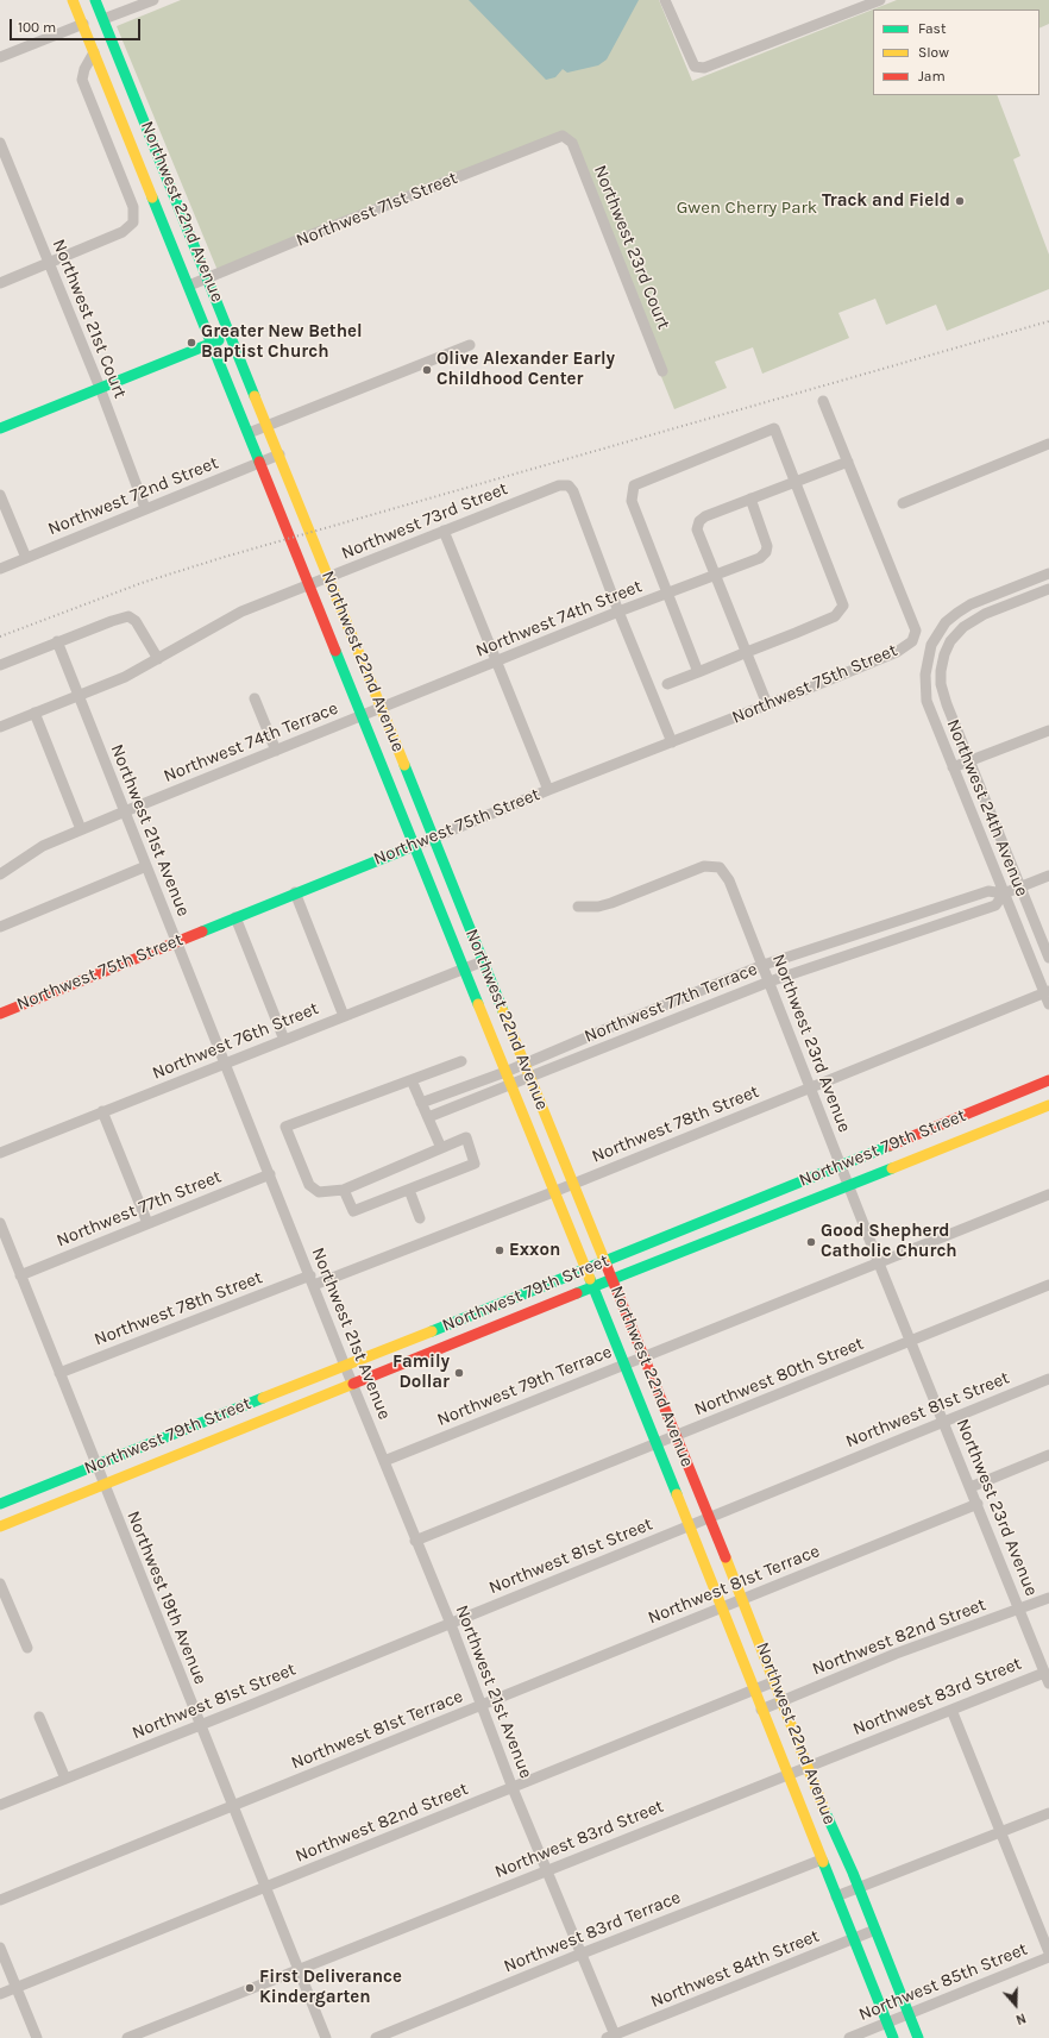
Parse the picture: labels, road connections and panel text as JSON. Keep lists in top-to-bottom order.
{
  "streets": {
    "main road": ["Northwest 22nd Avenue", "Northwest 75th Street", "Northwest 79th Street"],
    "street": [
      "Northwest 71st Street",
      "Northwest 23rd Court",
      "Northwest 21st Court",
      "Northwest 72nd Street",
      "Northwest 73rd Street",
      "Northwest 74th Street",
      "Northwest 74th Terrace",
      "Northwest 24th Avenue",
      "Northwest 21st Avenue",
      "Northwest 77th Terrace",
      "Northwest 76th Street",
      "Northwest 23rd Avenue",
      "Northwest 78th Street",
      "Northwest 77th Street",
      "Northwest 80th Street",
      "Northwest 79th Terrace",
      "Northwest 81st Street",
      "Northwest 81st Terrace",
      "Northwest 19th Avenue",
      "Northwest 82nd Street",
      "Northwest 83rd Street",
      "Northwest 83rd Terrace",
      "Northwest 84th Street",
      "Northwest 85th Street"
    ]
  },
  "crossings": [
    ["Northwest 71st Street", "Northwest 22nd Avenue"],
    ["Northwest 71st Street", "Northwest 23rd Court"],
    ["Northwest 22nd Avenue", "Northwest 72nd Street"],
    ["Northwest 22nd Avenue", "Northwest 73rd Street"],
    ["Northwest 22nd Avenue", "Northwest 74th Street"],
    ["Northwest 22nd Avenue", "Northwest 75th Street"],
    ["Northwest 22nd Avenue", "Northwest 74th Terrace"],
    ["Northwest 22nd Avenue", "Northwest 77th Terrace"],
    ["Northwest 22nd Avenue", "Northwest 76th Street"],
    ["Northwest 22nd Avenue", "Northwest 78th Street"],
    ["Northwest 22nd Avenue", "Northwest 79th Street"],
    ["Northwest 22nd Avenue", "Northwest 80th Street"],
    ["Northwest 22nd Avenue", "Northwest 79th Terrace"],
    ["Northwest 22nd Avenue", "Northwest 81st Street"],
    ["Northwest 22nd Avenue", "Northwest 81st Terrace"],
    ["Northwest 22nd Avenue", "Northwest 82nd Street"],
    ["Northwest 22nd Avenue", "Northwest 83rd Street"],
    ["Northwest 22nd Avenue", "Northwest 83rd Terrace"],
    ["Northwest 22nd Avenue", "Northwest 84th Street"],
    ["Northwest 22nd Avenue", "Northwest 85th Street"],
    ["Northwest 21st Court", "Northwest 72nd Street"],
    ["Northwest 73rd Street", "Northwest 74th Street"],
    ["Northwest 73rd Street", "Northwest 21st Avenue"],
    ["Northwest 74th Street", "Northwest 74th Terrace"],
    ["Northwest 75th Street", "Northwest 21st Avenue"],
    ["Northwest 74th Terrace", "Northwest 21st Avenue"],
    ["Northwest 24th Avenue", "Northwest 77th Terrace"],
    ["Northwest 24th Avenue", "Northwest 78th Street"],
    ["Northwest 21st Avenue", "Northwest 76th Street"],
    ["Northwest 21st Avenue", "Northwest 78th Street"],
    ["Northwest 21st Avenue", "Northwest 79th Street"],
    ["Northwest 21st Avenue", "Northwest 77th Street"],
    ["Northwest 21st Avenue", "Northwest 80th Street"],
    ["Northwest 21st Avenue", "Northwest 79th Terrace"],
    ["Northwest 21st Avenue", "Northwest 81st Street"],
    ["Northwest 21st Avenue", "Northwest 81st Terrace"],
    ["Northwest 21st Avenue", "Northwest 82nd Street"],
    ["Northwest 21st Avenue", "Northwest 83rd Street"],
    ["Northwest 21st Avenue", "Northwest 83rd Terrace"],
    ["Northwest 21st Avenue", "Northwest 84th Street"],
    ["Northwest 77th Terrace", "Northwest 23rd Avenue"],
    ["Northwest 23rd Avenue", "Northwest 78th Street"],
    ["Northwest 23rd Avenue", "Northwest 79th Street"],
    ["Northwest 23rd Avenue", "Northwest 80th Street"],
    ["Northwest 23rd Avenue", "Northwest 79th Terrace"],
    ["Northwest 23rd Avenue", "Northwest 81st Street"],
    ["Northwest 23rd Avenue", "Northwest 81st Terrace"],
    ["Northwest 23rd Avenue", "Northwest 82nd Street"],
    ["Northwest 23rd Avenue", "Northwest 83rd Street"],
    ["Northwest 78th Street", "Northwest 19th Avenue"],
    ["Northwest 79th Street", "Northwest 19th Avenue"],
    ["Northwest 77th Street", "Northwest 19th Avenue"],
    ["Northwest 81st Street", "Northwest 19th Avenue"],
    ["Northwest 81st Terrace", "Northwest 19th Avenue"],
    ["Northwest 19th Avenue", "Northwest 82nd Street"],
    ["Northwest 19th Avenue", "Northwest 83rd Street"]
  ],
  "parks": ["Gwen Cherry Park"],
  "places": [
    "Track and Field",
    "Greater New Bethel Baptist Church",
    "Olive Alexander Early Childhood Center",
    "Good Shepherd Catholic Church",
    "Exxon",
    "Family Dollar",
    "First Deliverance Kindergarten"
  ],
  "legend": ["Fast", "Slow", "Jam"],
  "scale_bar": "100 m",
  "north": "bottom"
}
